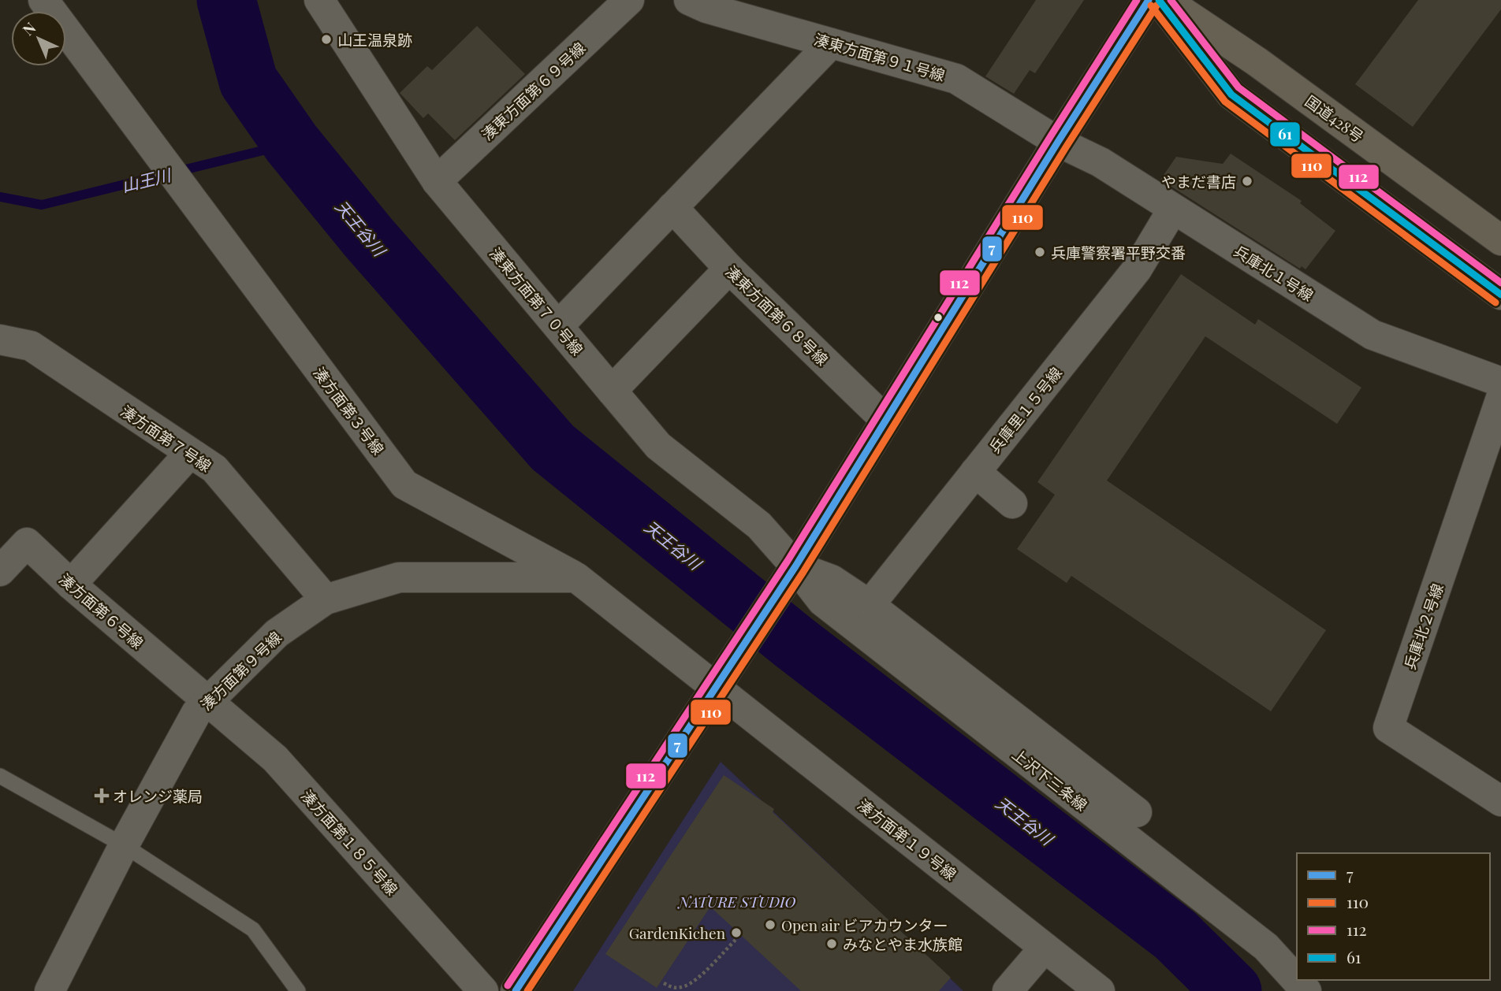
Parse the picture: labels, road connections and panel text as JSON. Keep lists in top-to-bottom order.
{
  "streets": {
    "highway": ["国道428号"],
    "street": [
      "湊東方面第９１号線",
      "湊東方面第６９号線",
      "兵庫北１号線",
      "湊東方面第７０号線",
      "湊東方面第６８号線",
      "兵庫里１５号線",
      "湊方面第３号線",
      "湊方面第７号線",
      "湊方面第６号線",
      "兵庫北２号線",
      "湊方面第９号線",
      "上沢下三条線",
      "湊方面第１９号線",
      "湊方面第１８５号線"
    ]
  },
  "crossings": [
    ["湊東方面第９１号線", "兵庫北１号線"],
    ["湊東方面第６９号線", "湊東方面第７０号線"],
    ["兵庫北１号線", "兵庫里１５号線"],
    ["湊東方面第７０号線", "上沢下三条線"],
    ["湊方面第３号線", "湊方面第９号線"],
    ["湊方面第７号線", "湊方面第９号線"],
    ["湊方面第６号線", "湊方面第９号線"],
    ["湊方面第６号線", "湊方面第１８５号線"],
    ["湊方面第９号線", "湊方面第１８５号線"]
  ],
  "water": ["山王川", "天王谷川"],
  "parks": ["NATURE STUDIO"],
  "places": {
    "other": [
      "山王温泉跡",
      "やまだ書店",
      "兵庫警察署平野交番",
      "Open air ビアカウンター",
      "GardenKichen",
      "みなとやま水族館"
    ],
    "health": ["オレンジ薬局"]
  },
  "lines": [
    "transit line 7",
    "transit line 112",
    "transit line 61",
    "transit line 110"
  ],
  "legend": [
    "7",
    "110",
    "112",
    "61"
  ],
  "north": "top left"
}
